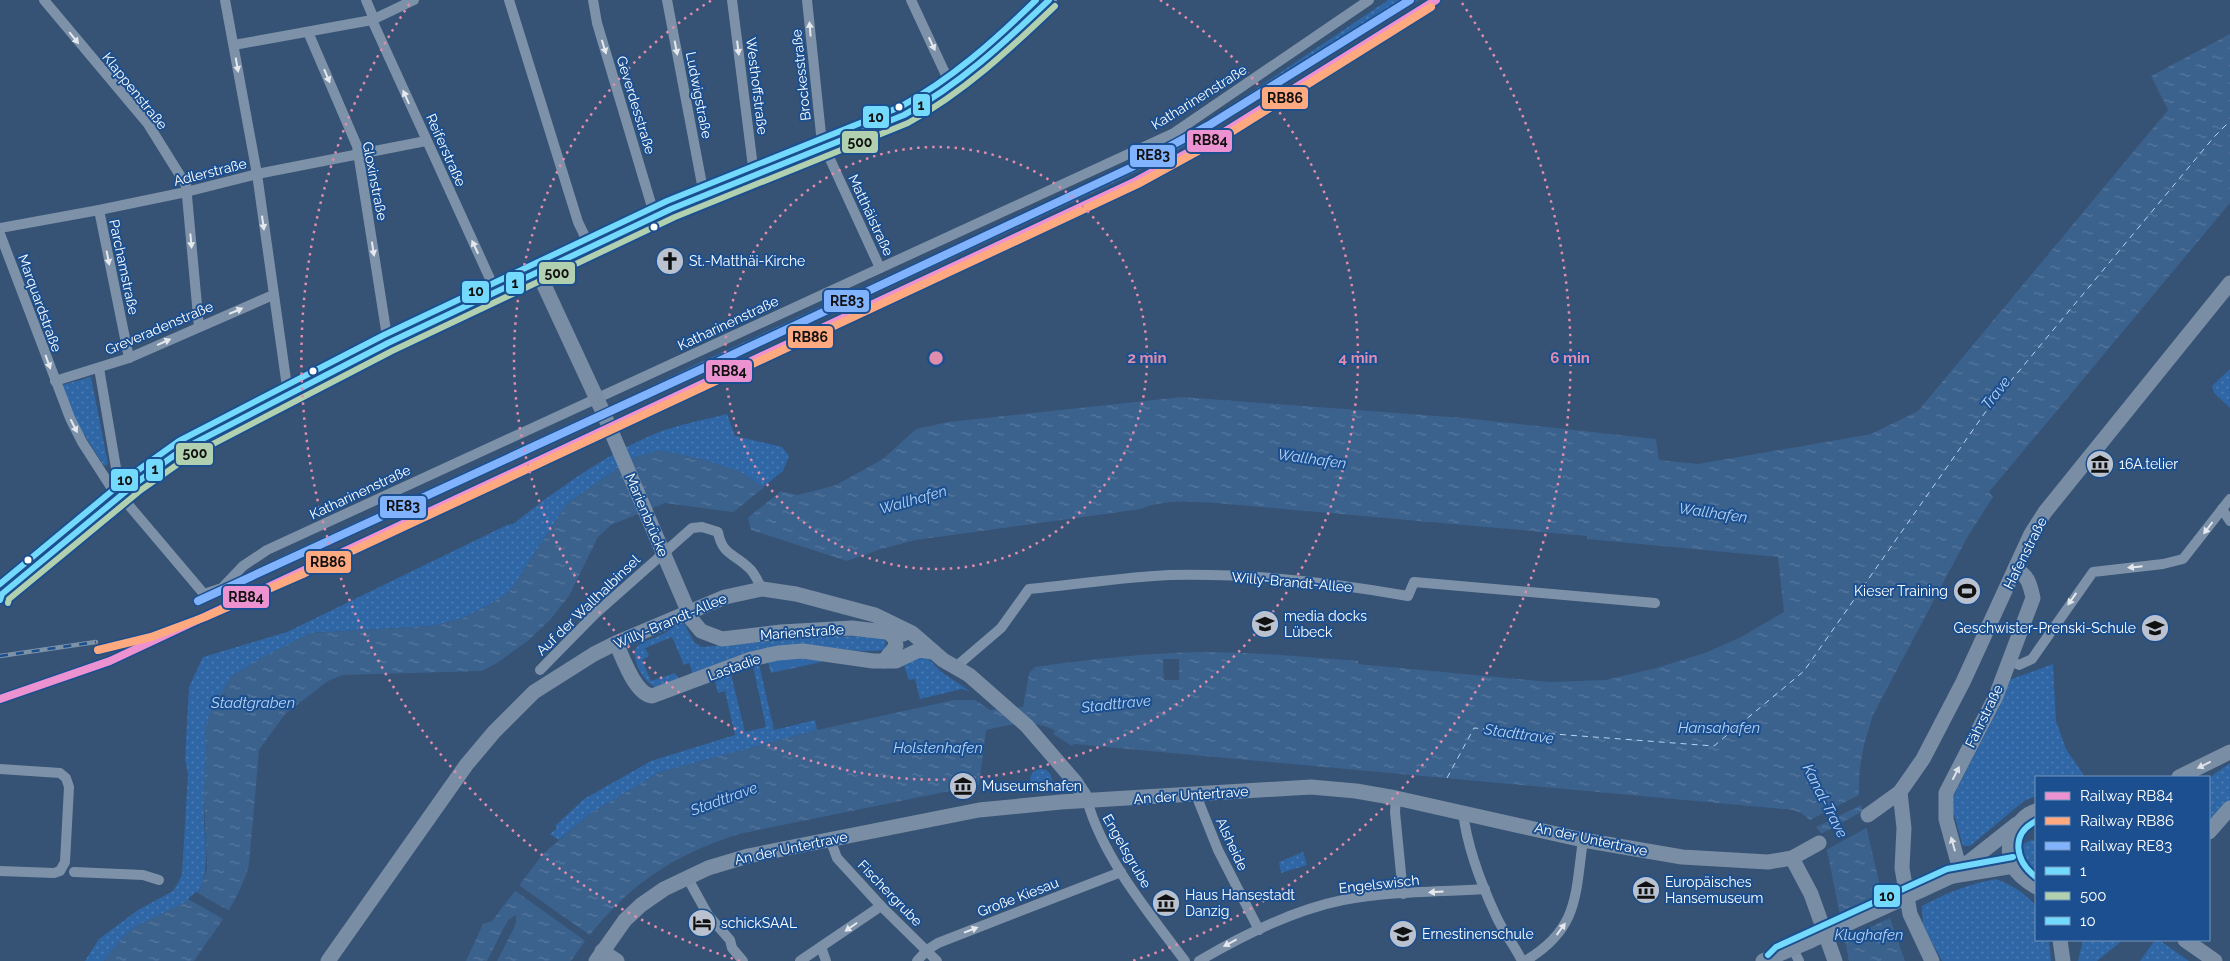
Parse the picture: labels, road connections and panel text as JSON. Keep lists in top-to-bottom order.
{
  "streets": {
    "main road": [
      "Marienbrücke",
      "Hafenstraße",
      "Willy-Brandt-Allee",
      "Marienstraße",
      "Lastadie",
      "Fährstraße",
      "An der Untertrave"
    ],
    "street": [
      "Brockesstraße",
      "Westhoffstraße",
      "Klappenstraße",
      "Ludwigstraße",
      "Katharinenstraße",
      "Geverdesstraße",
      "Reiferstraße",
      "Adlerstraße",
      "Gloxinstraße",
      "Matthäistraße",
      "Parchamstraße",
      "Marquardstraße",
      "Greveradenstraße",
      "Auf der Wallhalbinsel",
      "Alsheide",
      "Engelsgrube",
      "Engelswisch",
      "Fischergrube",
      "Große Kiesau"
    ]
  },
  "crossings": [
    ["Brockesstraße", "Matthäistraße"],
    ["Klappenstraße", "Adlerstraße"],
    ["Klappenstraße", "Greveradenstraße"],
    ["Katharinenstraße", "Matthäistraße"],
    ["Katharinenstraße", "Marquardstraße"],
    ["Katharinenstraße", "Marienbrücke"],
    ["Reiferstraße", "Adlerstraße"],
    ["Adlerstraße", "Gloxinstraße"],
    ["Adlerstraße", "Parchamstraße"],
    ["Parchamstraße", "Greveradenstraße"],
    ["Marquardstraße", "Greveradenstraße"],
    ["Marienbrücke", "Marienstraße"],
    ["Hafenstraße", "Fährstraße"],
    ["Willy-Brandt-Allee", "Auf der Wallhalbinsel"],
    ["Willy-Brandt-Allee", "Marienstraße"],
    ["Willy-Brandt-Allee", "Lastadie"],
    ["Willy-Brandt-Allee", "An der Untertrave"],
    ["Willy-Brandt-Allee", "Engelsgrube"],
    ["An der Untertrave", "Alsheide"],
    ["An der Untertrave", "Engelsgrube"],
    ["An der Untertrave", "Fischergrube"],
    ["Alsheide", "Engelswisch"],
    ["Engelsgrube", "Große Kiesau"],
    ["Fischergrube", "Große Kiesau"]
  ],
  "one_way": [
    "Brockesstraße",
    "Westhoffstraße",
    "Ludwigstraße",
    "Reiferstraße",
    "Gloxinstraße",
    "Parchamstraße",
    "Greveradenstraße",
    "Engelswisch",
    "Große Kiesau"
  ],
  "water": [
    "Trave",
    "Wallhafen",
    "Stadtgraben",
    "Stadttrave",
    "Hansahafen",
    "Holstenhafen",
    "Kanal-Trave",
    "Klughafen"
  ],
  "places": {
    "church": ["St.-Matthäi-Kirche"],
    "museum": [
      "16A.telier",
      "Museumshafen",
      "Europäisches Hansemuseum",
      "Haus Hansestadt Danzig"
    ],
    "sports": ["Kieser Training"],
    "school or university": ["media docks Lübeck", "Geschwister-Prenski-Schule", "Ernestinenschule"],
    "hotel": ["schickSAAL"]
  },
  "lines": [
    "rail line RB84",
    "rail line RE83",
    "transit line 1",
    "transit line 10",
    "transit line 500",
    "rail line RB86"
  ],
  "legend": [
    "Railway RB84",
    "Railway RB86",
    "Railway RE83",
    "1",
    "500",
    "10"
  ],
  "rings": ["2 min", "4 min", "6 min"]
}
